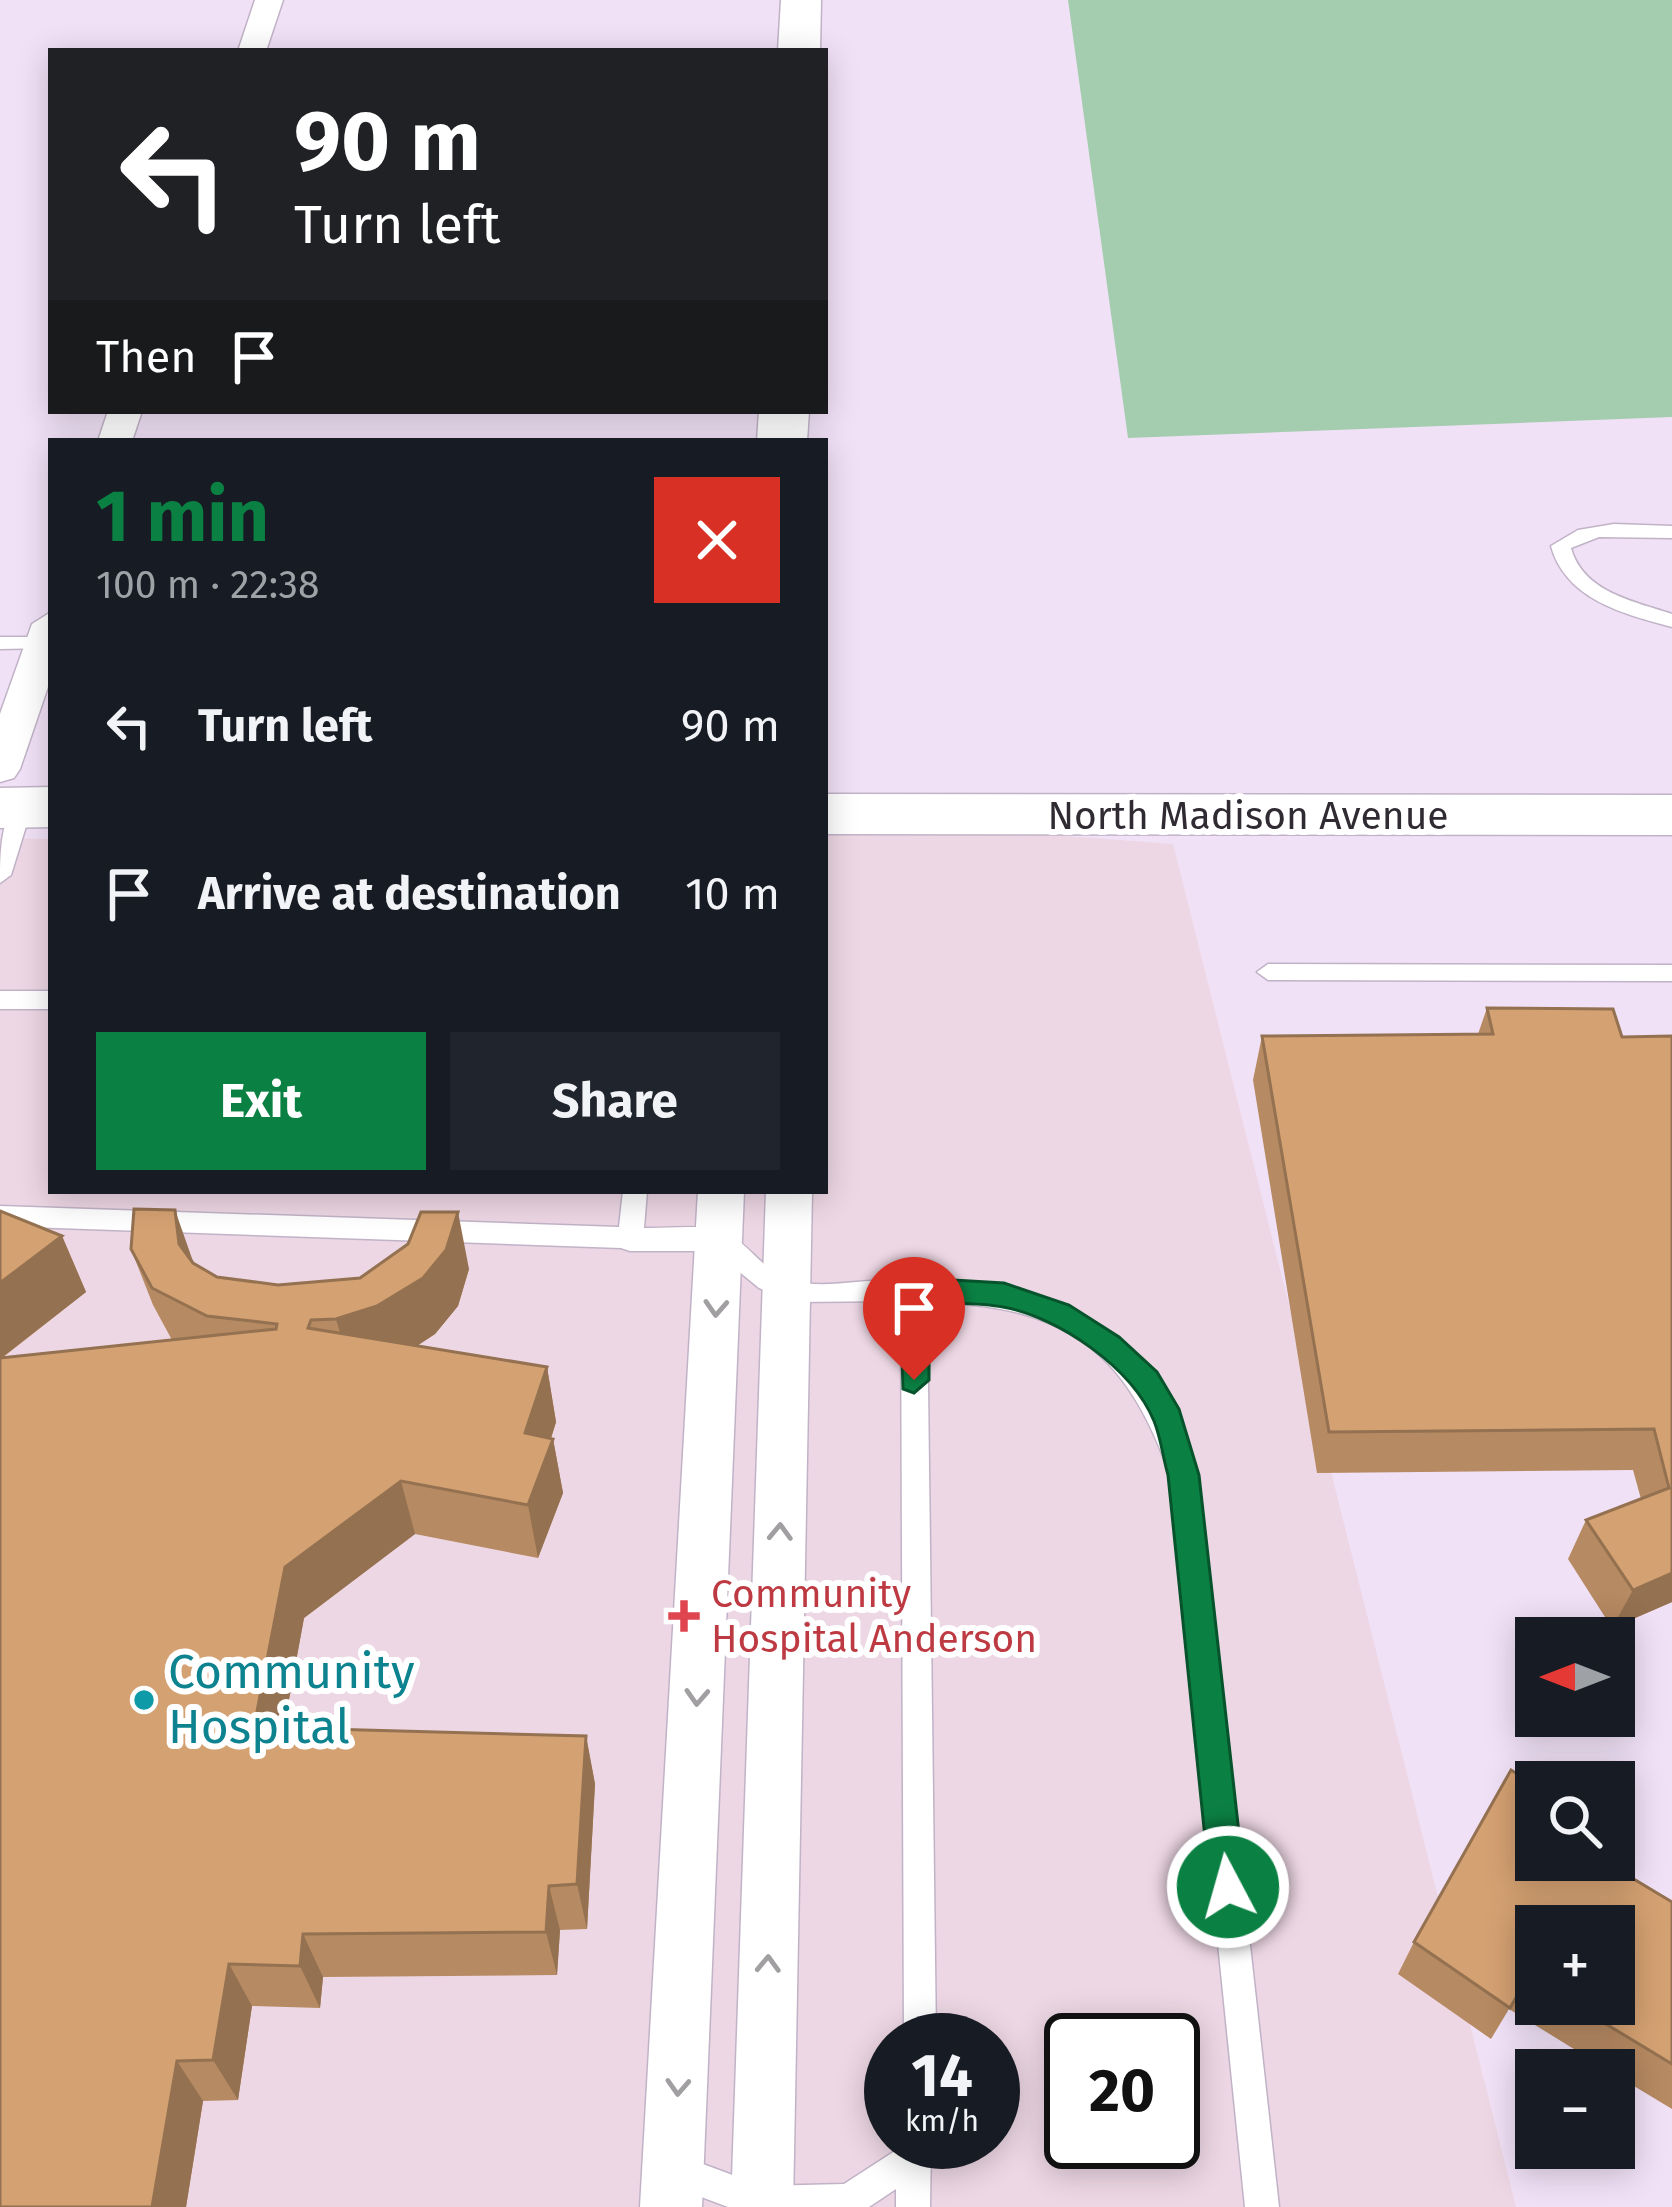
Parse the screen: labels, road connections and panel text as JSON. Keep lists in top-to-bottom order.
{
  "streets": {
    "street": ["North Madison Avenue"]
  },
  "places": {
    "health": ["Community Hospital Anderson"],
    "other": ["Community Hospital"]
  },
  "north": "left",
  "page": {
    "turn": ["90 m", "Turn left"],
    "then": "Then",
    "heading": ["1 min", "100 m · 22:38"],
    "list": [
      {
        "name": "Turn left",
        "value": "90 m"
      },
      {
        "name": "Arrive at destination",
        "value": "10 m"
      }
    ],
    "buttons": ["Exit", "Share"],
    "map_buttons": ["+", "−"],
    "speed": "14 km/h",
    "limit": "20"
  }
}
